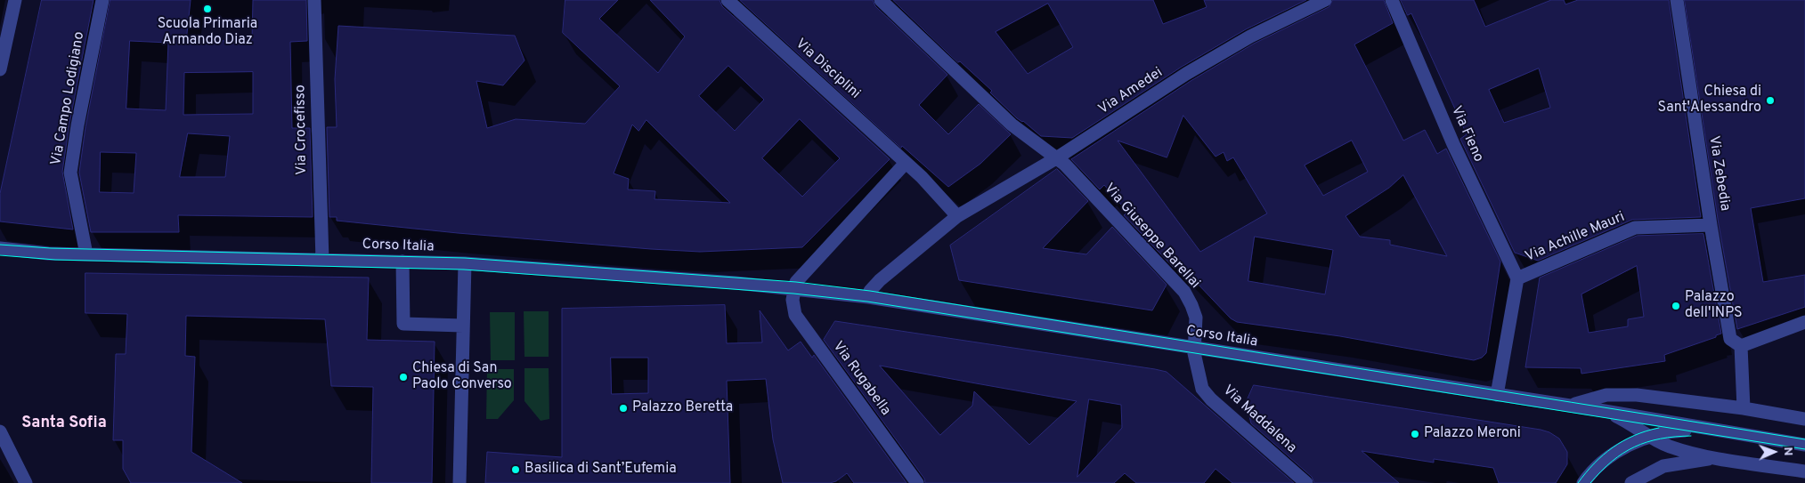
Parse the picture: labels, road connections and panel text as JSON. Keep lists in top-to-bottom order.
{
  "streets": {
    "street": [
      "Via Disciplini",
      "Via Amedei",
      "Via Campo Lodigiano",
      "Via Crocefisso",
      "Via Fieno",
      "Via Zebedia",
      "Via Giuseppe Barellai",
      "Via Achille Mauri",
      "Corso Italia",
      "Via Rugabella",
      "Via Maddalena"
    ]
  },
  "crossings": [
    ["Via Disciplini", "Via Amedei"],
    ["Via Amedei", "Via Giuseppe Barellai"],
    ["Via Amedei", "Corso Italia"],
    ["Via Campo Lodigiano", "Corso Italia"],
    ["Via Crocefisso", "Corso Italia"],
    ["Via Fieno", "Via Achille Mauri"],
    ["Via Zebedia", "Via Achille Mauri"],
    ["Via Giuseppe Barellai", "Corso Italia"],
    ["Via Giuseppe Barellai", "Via Maddalena"],
    ["Via Achille Mauri", "Corso Italia"],
    ["Corso Italia", "Via Rugabella"],
    ["Corso Italia", "Via Maddalena"]
  ],
  "districts": ["Santa Sofia"],
  "places": [
    "Scuola Primaria Armando Diaz",
    "Chiesa di Sant'Alessandro",
    "Palazzo dell'INPS",
    "Chiesa di San Paolo Converso",
    "Palazzo Beretta",
    "Palazzo Meroni",
    "Basilica di Sant’Eufemia"
  ],
  "north": "right"
}
